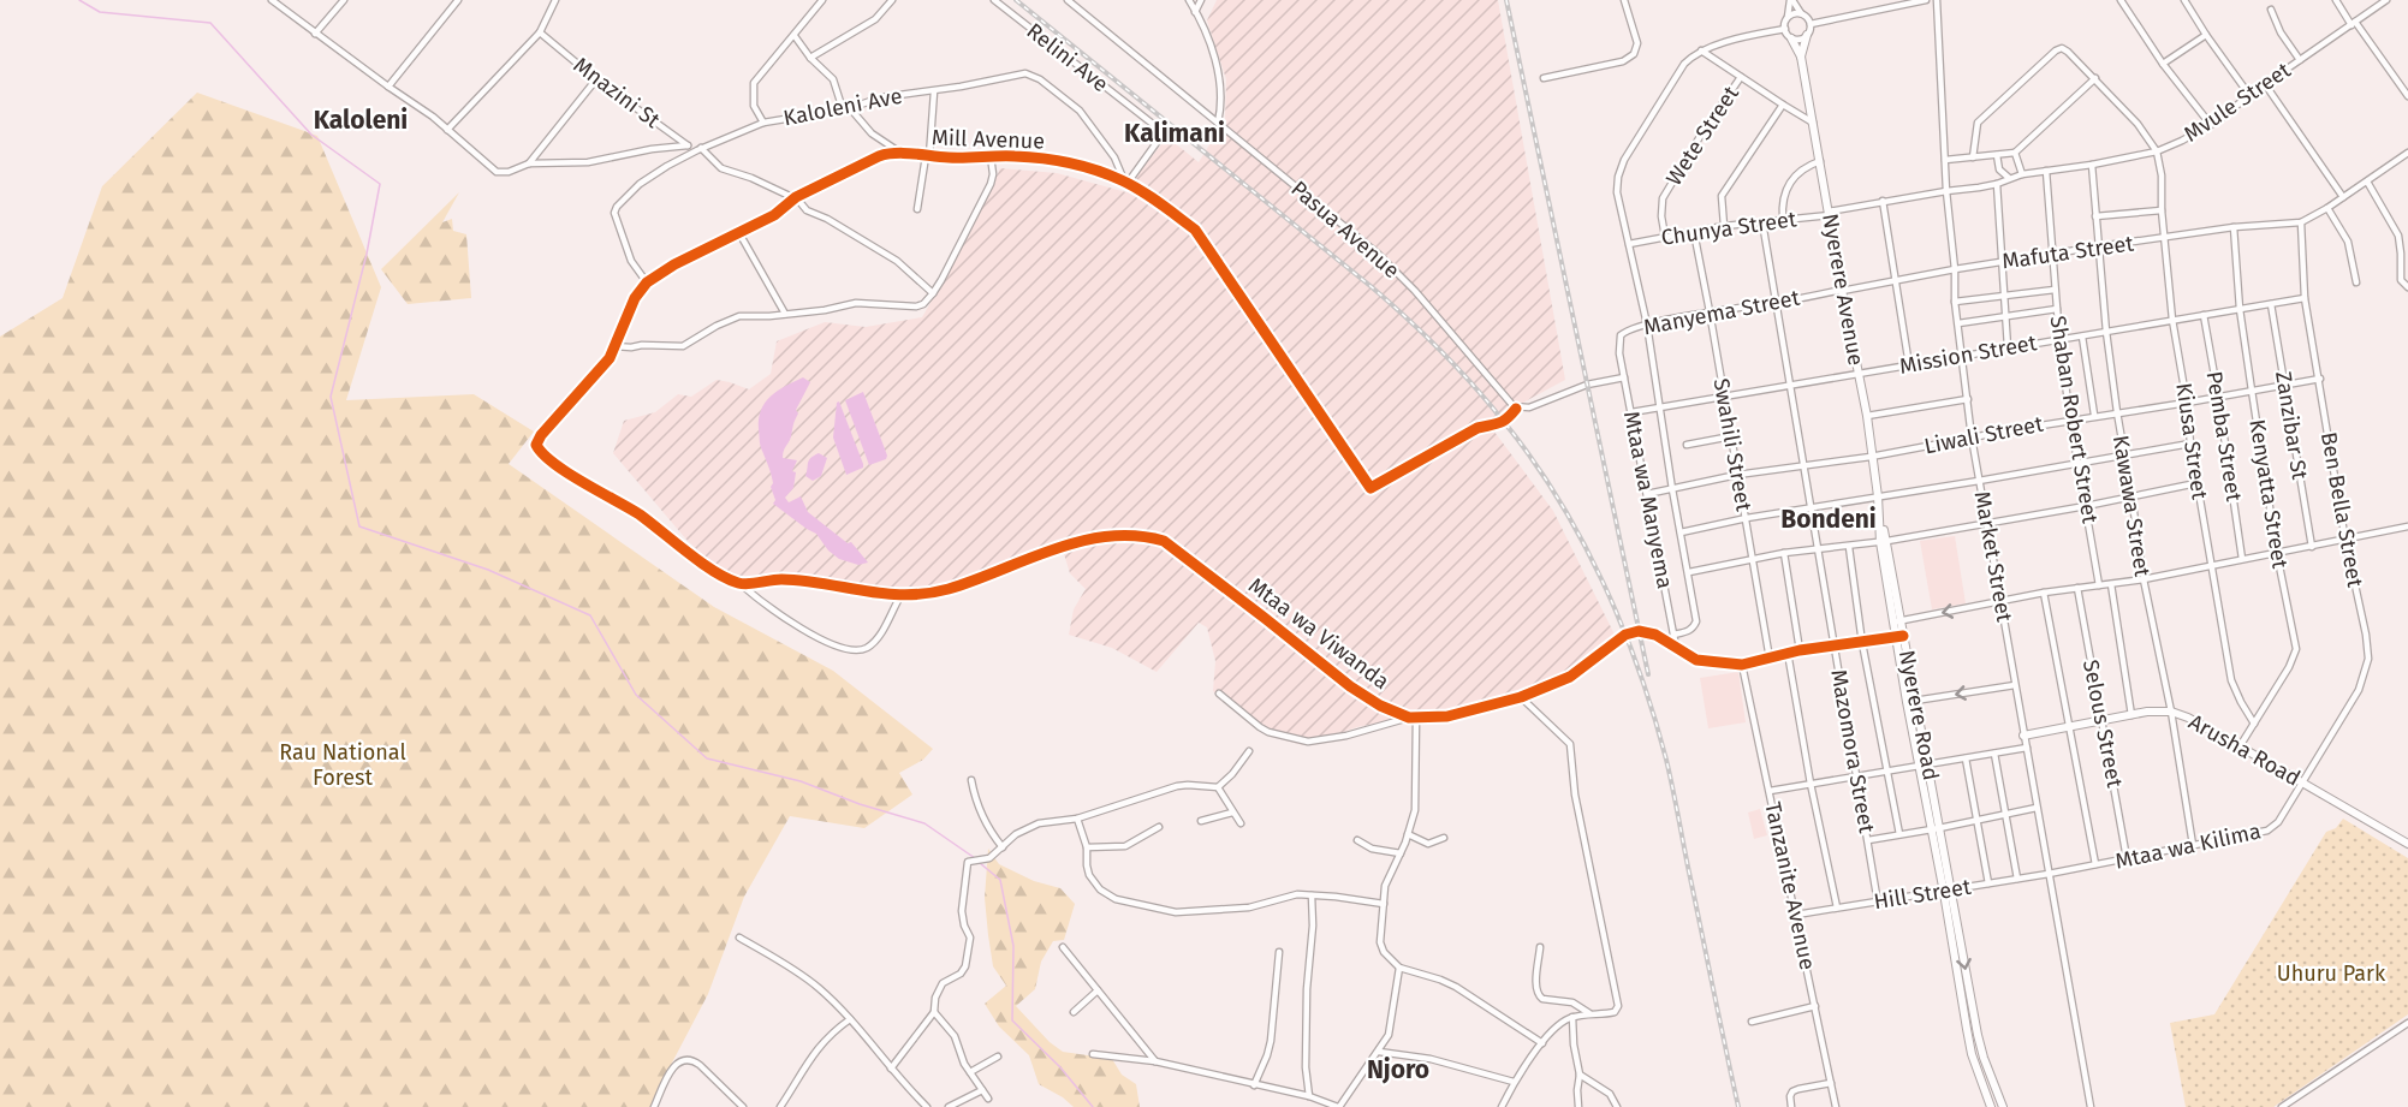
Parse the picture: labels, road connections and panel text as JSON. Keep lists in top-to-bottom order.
{
  "streets": {
    "main road": ["Nyerere Avenue", "Nyerere Road", "Arusha Road"],
    "street": [
      "Relini Ave",
      "Mnazini St",
      "Mvule Street",
      "Kaloleni Ave",
      "Wete Street",
      "Mill Avenue",
      "Chunya Street",
      "Pasua Avenue",
      "Mafuta Street",
      "Manyema Street",
      "Mission Street",
      "Shaban Robert Street",
      "Zanzibar St",
      "Liwali Street",
      "Pemba Street",
      "Kiusa Street",
      "Swahili Street",
      "Kenyatta Street",
      "Mtaa wa Manyema",
      "Kawawa Street",
      "Ben Bella Street",
      "Market Street",
      "Mtaa wa Viwanda",
      "Selous Street",
      "Mazomora Street",
      "Mtaa wa Kilima",
      "Tanzanite Avenue",
      "Hill Street"
    ]
  },
  "crossings": [
    ["Relini Ave", "Kaloleni Ave"],
    ["Relini Ave", "Mill Avenue"],
    ["Mnazini St", "Kaloleni Ave"],
    ["Mnazini St", "Mill Avenue"],
    ["Mvule Street", "Chunya Street"],
    ["Mvule Street", "Shaban Robert Street"],
    ["Mvule Street", "Kiusa Street"],
    ["Mvule Street", "Kawawa Street"],
    ["Mvule Street", "Market Street"],
    ["Kaloleni Ave", "Mill Avenue"],
    ["Wete Street", "Chunya Street"],
    ["Mill Avenue", "Pasua Avenue"],
    ["Mill Avenue", "Mtaa wa Viwanda"],
    ["Chunya Street", "Nyerere Avenue"],
    ["Chunya Street", "Swahili Street"],
    ["Chunya Street", "Market Street"],
    ["Chunya Street", "Mazomora Street"],
    ["Mafuta Street", "Nyerere Avenue"],
    ["Mafuta Street", "Manyema Street"],
    ["Mafuta Street", "Shaban Robert Street"],
    ["Mafuta Street", "Kiusa Street"],
    ["Mafuta Street", "Kenyatta Street"],
    ["Mafuta Street", "Kawawa Street"],
    ["Mafuta Street", "Ben Bella Street"],
    ["Mafuta Street", "Market Street"],
    ["Nyerere Avenue", "Manyema Street"],
    ["Nyerere Avenue", "Mission Street"],
    ["Nyerere Avenue", "Liwali Street"],
    ["Nyerere Avenue", "Nyerere Road"],
    ["Manyema Street", "Swahili Street"],
    ["Manyema Street", "Mtaa wa Manyema"],
    ["Manyema Street", "Mazomora Street"],
    ["Mission Street", "Shaban Robert Street"],
    ["Mission Street", "Zanzibar St"],
    ["Mission Street", "Pemba Street"],
    ["Mission Street", "Kiusa Street"],
    ["Mission Street", "Swahili Street"],
    ["Mission Street", "Kenyatta Street"],
    ["Mission Street", "Mtaa wa Manyema"],
    ["Mission Street", "Kawawa Street"],
    ["Mission Street", "Ben Bella Street"],
    ["Mission Street", "Market Street"],
    ["Mission Street", "Mazomora Street"],
    ["Shaban Robert Street", "Liwali Street"],
    ["Zanzibar St", "Liwali Street"],
    ["Liwali Street", "Pemba Street"],
    ["Liwali Street", "Kiusa Street"],
    ["Liwali Street", "Swahili Street"],
    ["Liwali Street", "Kenyatta Street"],
    ["Liwali Street", "Mtaa wa Manyema"],
    ["Liwali Street", "Kawawa Street"],
    ["Liwali Street", "Ben Bella Street"],
    ["Liwali Street", "Market Street"],
    ["Liwali Street", "Mazomora Street"],
    ["Kiusa Street", "Kenyatta Street"],
    ["Swahili Street", "Mtaa wa Viwanda"],
    ["Kenyatta Street", "Arusha Road"],
    ["Mtaa wa Manyema", "Mtaa wa Viwanda"],
    ["Kawawa Street", "Arusha Road"],
    ["Kawawa Street", "Mtaa wa Kilima"],
    ["Ben Bella Street", "Arusha Road"],
    ["Ben Bella Street", "Mtaa wa Kilima"],
    ["Market Street", "Arusha Road"],
    ["Market Street", "Mtaa wa Kilima"],
    ["Market Street", "Hill Street"],
    ["Mtaa wa Viwanda", "Nyerere Road"],
    ["Mtaa wa Viwanda", "Mazomora Street"],
    ["Mtaa wa Viwanda", "Tanzanite Avenue"],
    ["Nyerere Road", "Hill Street"],
    ["Selous Street", "Arusha Road"],
    ["Selous Street", "Mtaa wa Kilima"],
    ["Arusha Road", "Mtaa wa Kilima"],
    ["Mazomora Street", "Hill Street"],
    ["Mtaa wa Kilima", "Hill Street"],
    ["Tanzanite Avenue", "Hill Street"]
  ],
  "districts": [
    "Kaloleni",
    "Kalimani",
    "Bondeni",
    "Njoro"
  ],
  "parks": ["Rau National Forest", "Uhuru Park"]
}
